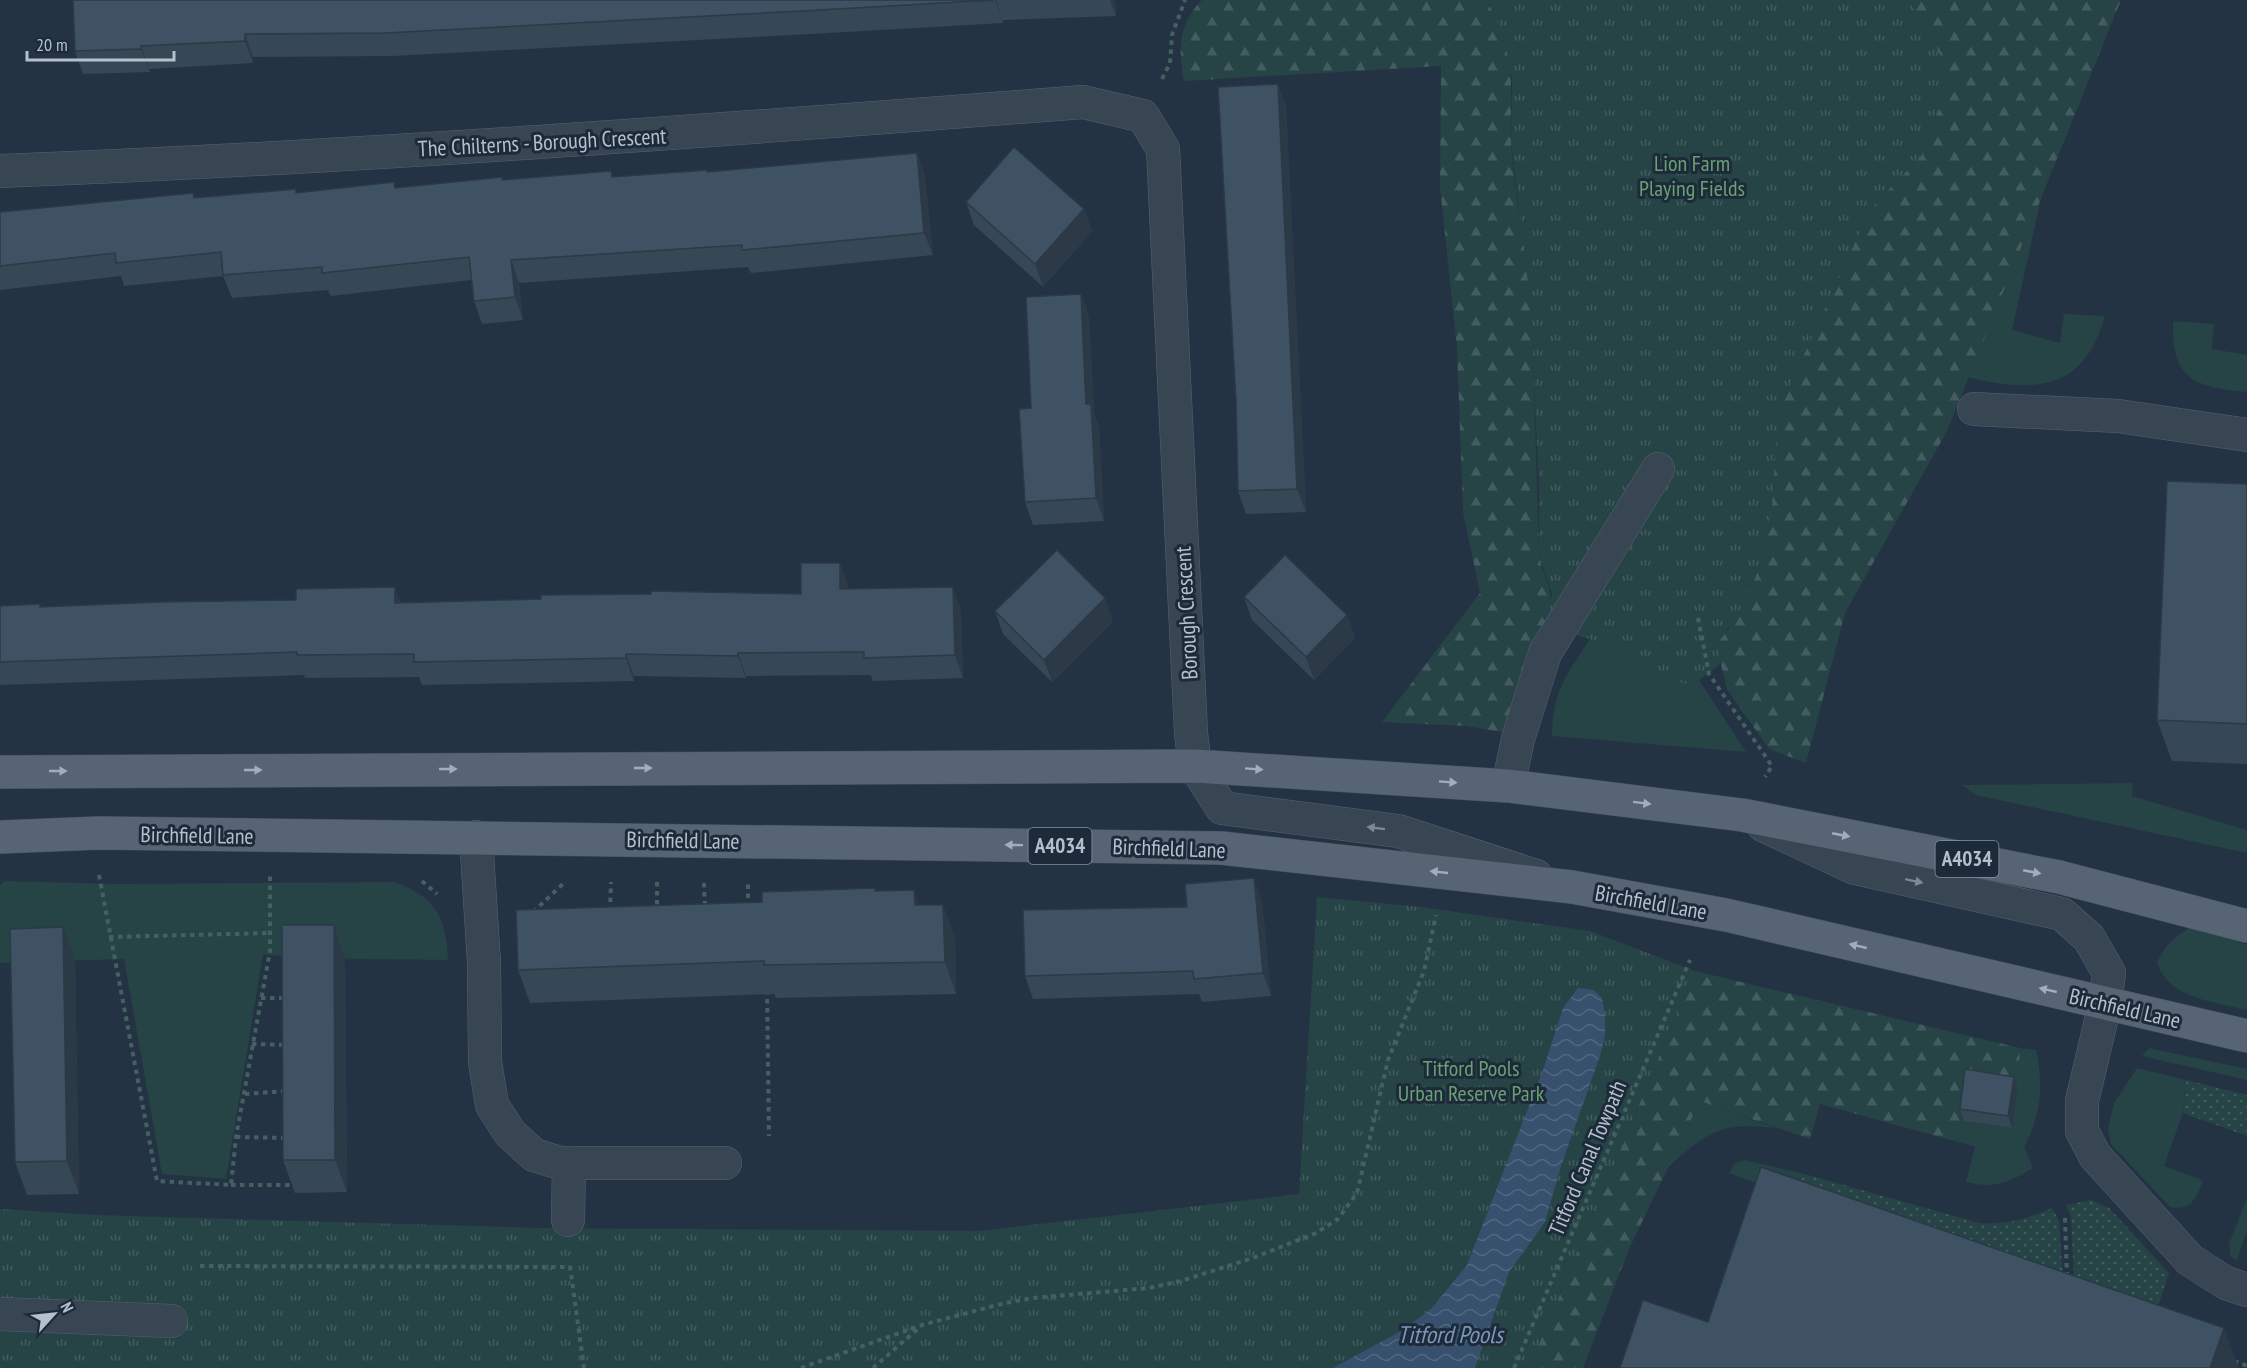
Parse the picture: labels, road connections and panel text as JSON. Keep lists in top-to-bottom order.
{
  "streets": {
    "main road": ["Birchfield Lane", "A4034"],
    "street": ["The Chilterns - Borough Crescent", "Borough Crescent"],
    "path": ["Titford Canal Towpath"]
  },
  "crossings": [
    ["The Chilterns - Borough Crescent", "Borough Crescent"],
    ["Borough Crescent", "Birchfield Lane"],
    ["Borough Crescent", "A4034"]
  ],
  "one_way": ["Borough Crescent"],
  "water": ["Titford Pools"],
  "parks": ["Lion Farm Playing Fields", "Titford Pools Urban Reserve Park"],
  "scale_bar": "20 m",
  "north": "top right"
}
